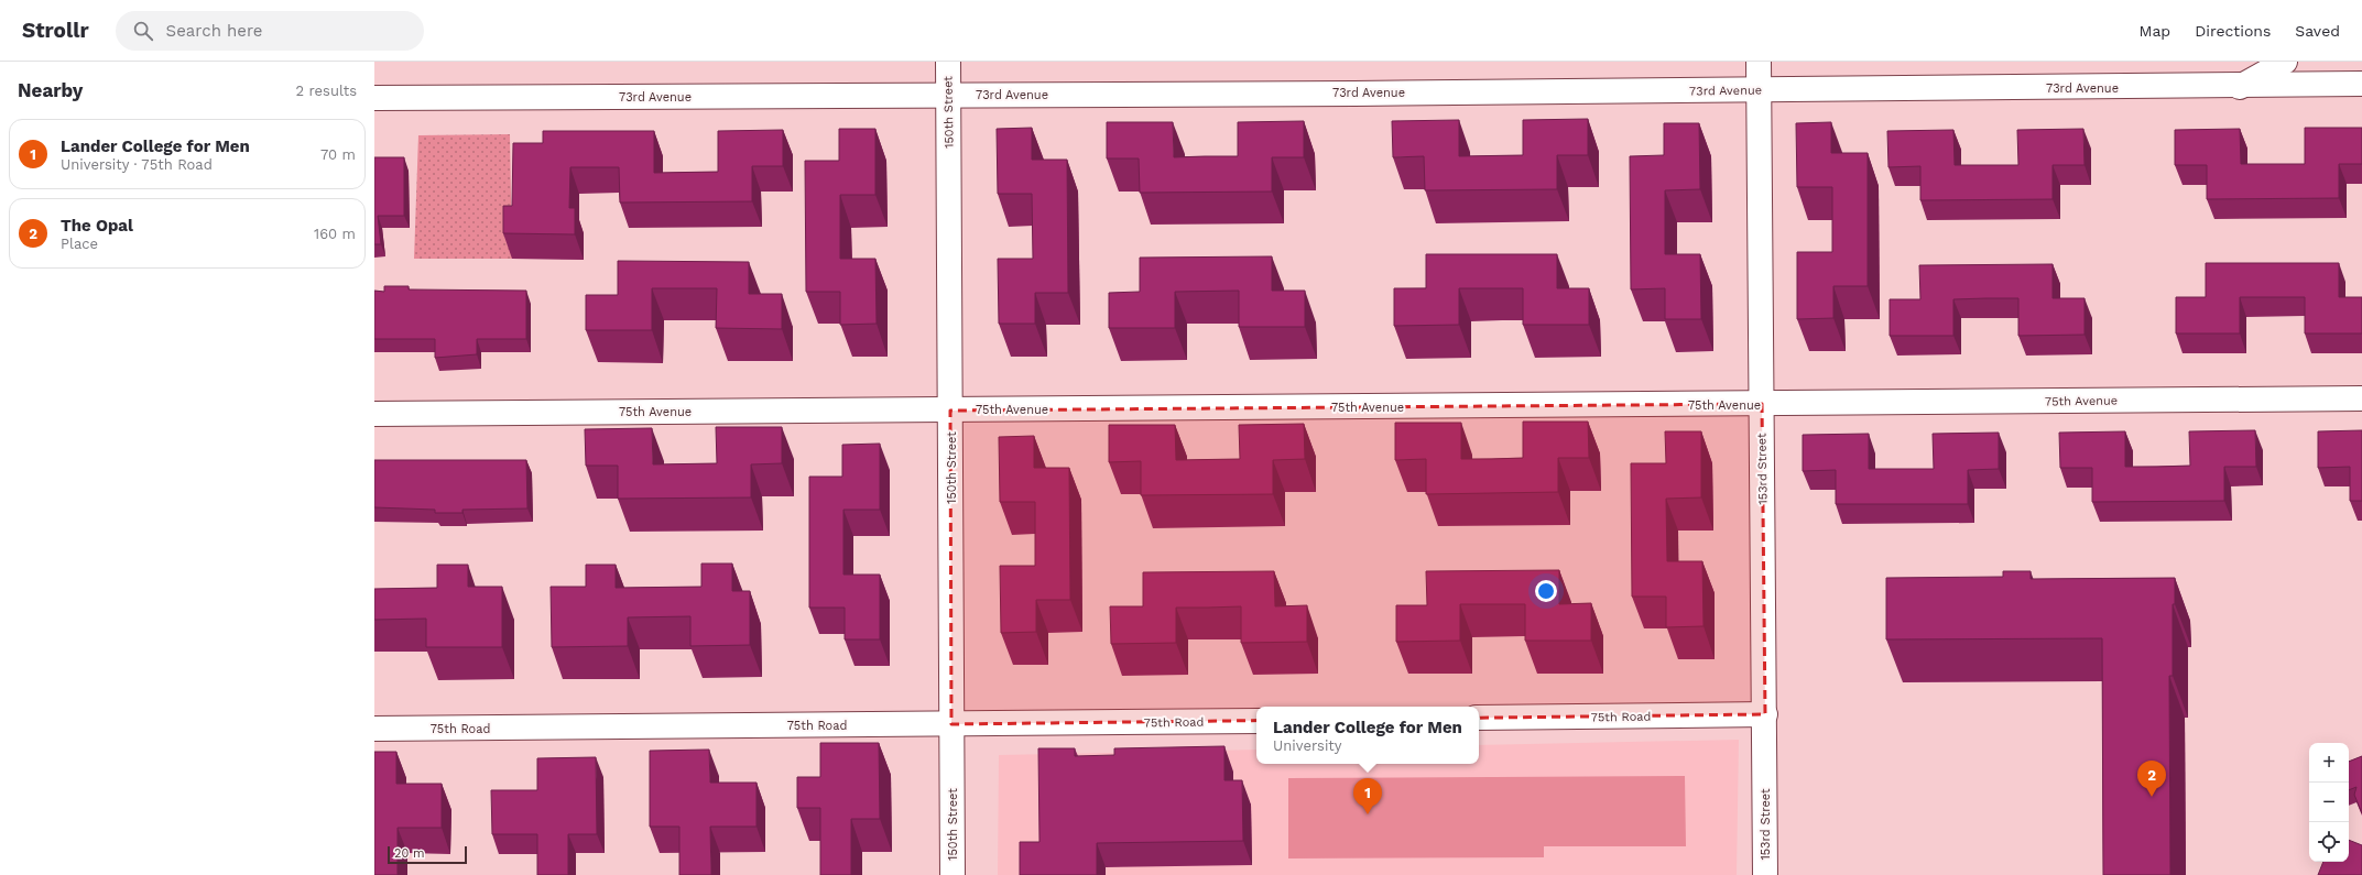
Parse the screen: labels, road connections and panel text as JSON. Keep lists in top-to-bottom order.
{
  "streets": {
    "street": [
      "73rd Avenue",
      "150th Street",
      "75th Avenue",
      "153rd Street",
      "75th Road"
    ]
  },
  "crossings": [
    ["73rd Avenue", "150th Street"],
    ["73rd Avenue", "153rd Street"],
    ["150th Street", "75th Avenue"],
    ["150th Street", "75th Road"],
    ["75th Avenue", "153rd Street"],
    ["153rd Street", "75th Road"]
  ],
  "scale_bar": "20 m",
  "page": {
    "header": "Strollr",
    "search": "Search here",
    "nav": ["Map", "Directions", "Saved"],
    "heading": ["Nearby", "2 results"],
    "list": [
      {
        "mark": "1",
        "name": "Lander College for Men",
        "note": "University · 75th Road",
        "value": "70 m"
      },
      {
        "mark": "2",
        "name": "The Opal",
        "note": "Place",
        "value": "160 m"
      }
    ],
    "popup": ["Lander College for Men", "University"],
    "map_buttons": ["+", "−"],
    "pins": ["2", "1"],
    "scale": "20 m"
  }
}
